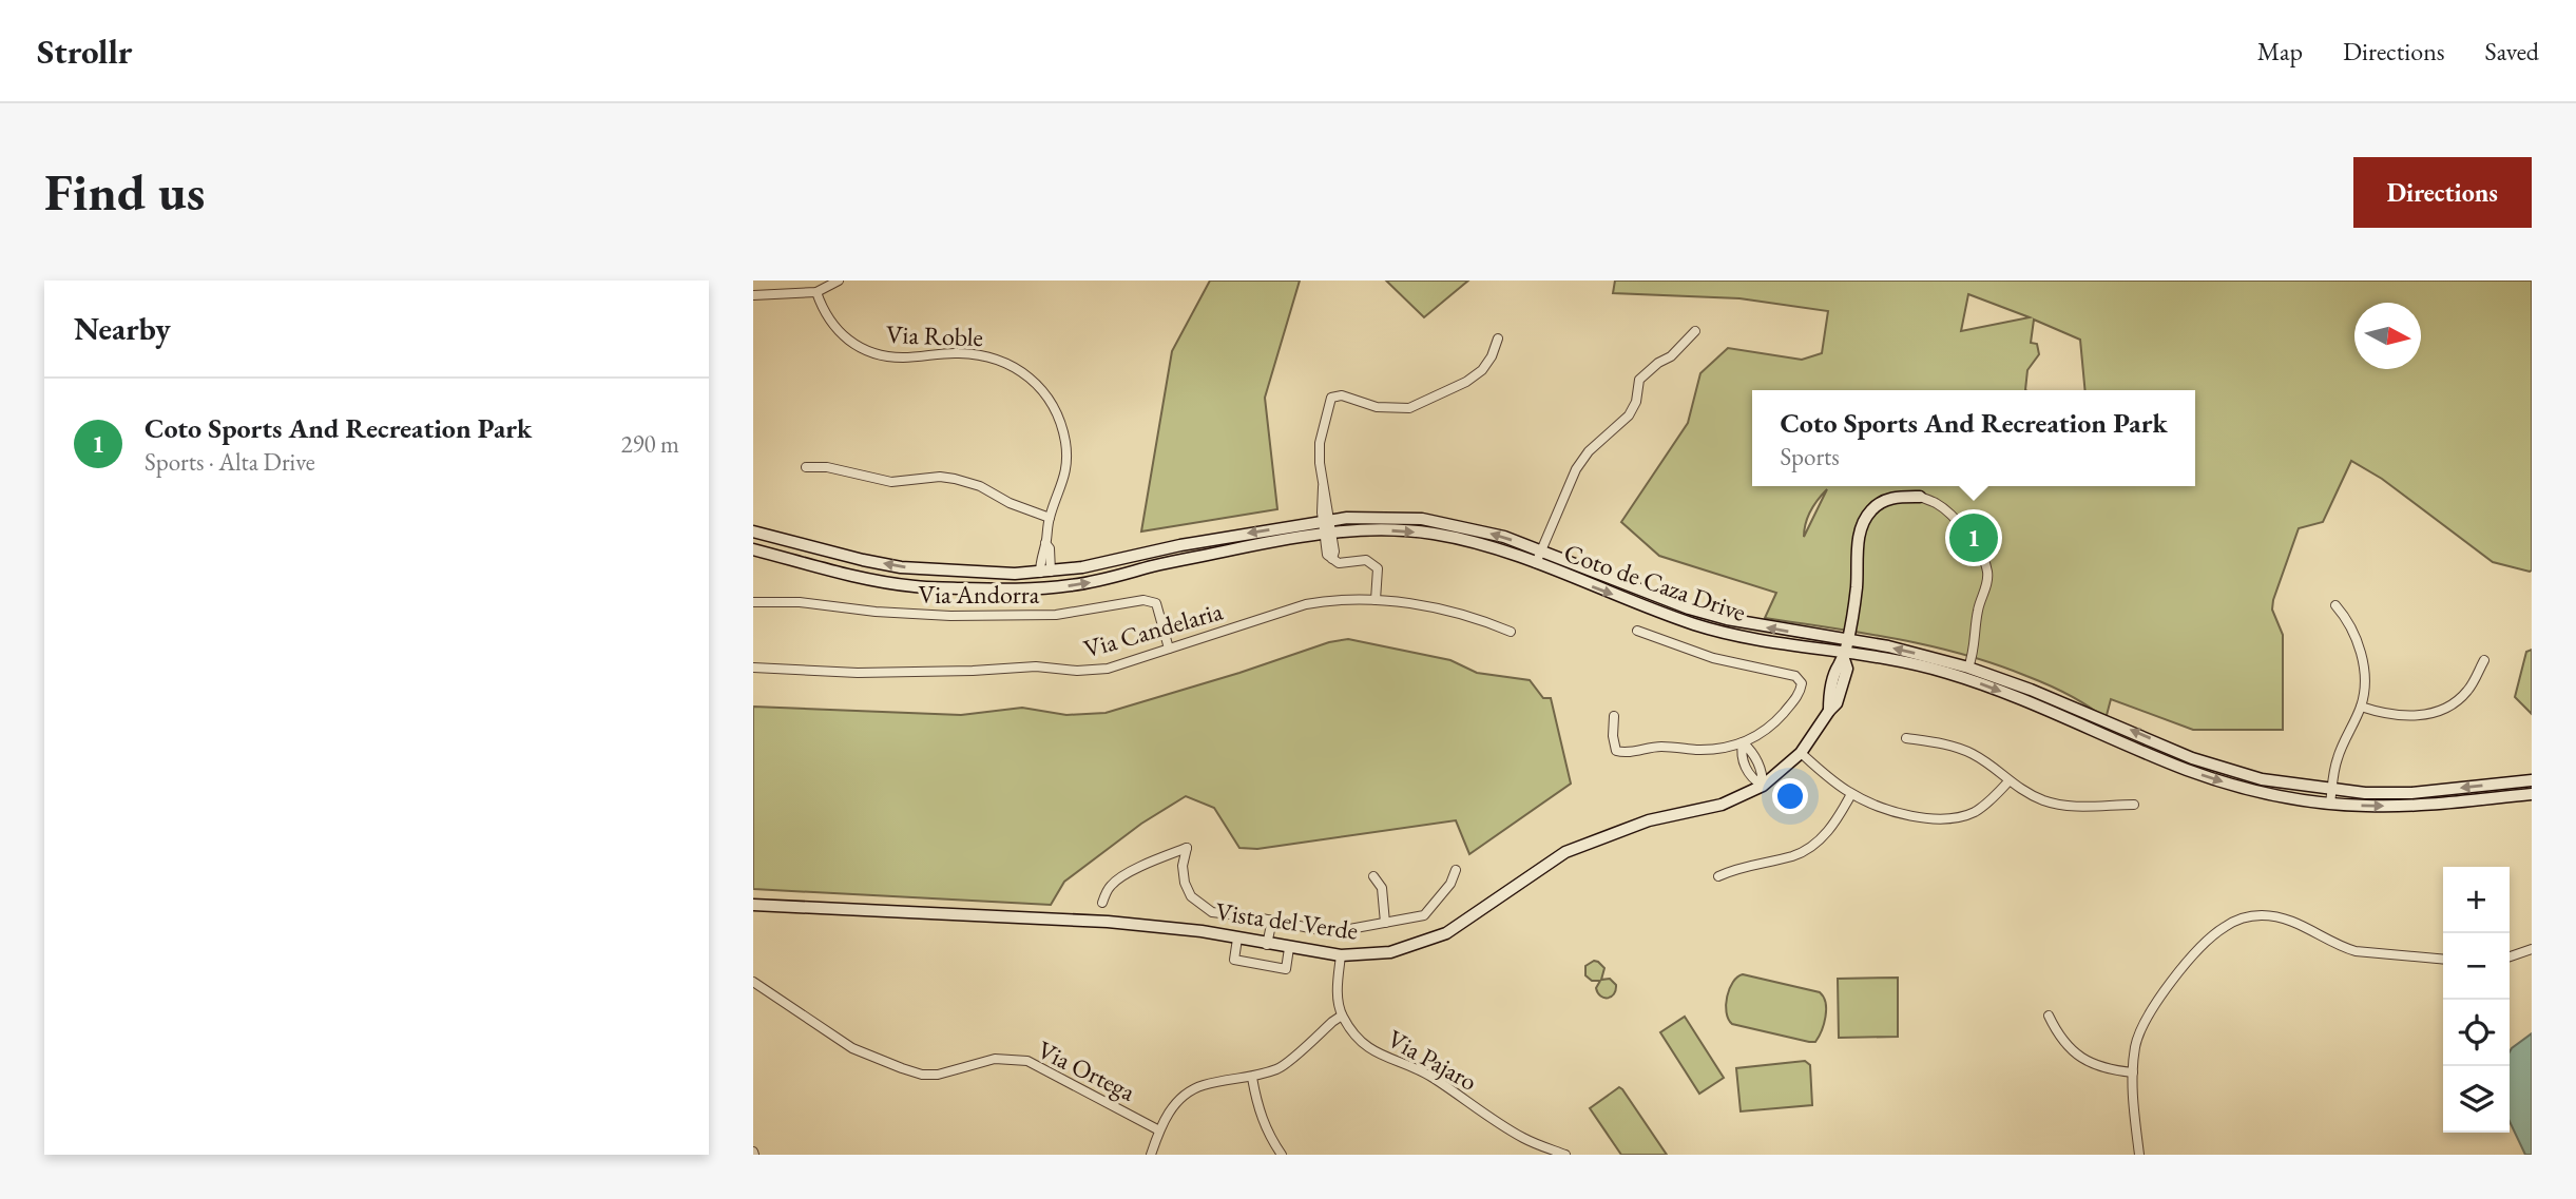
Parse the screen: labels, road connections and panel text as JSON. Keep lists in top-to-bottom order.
{
  "streets": {
    "main road": ["Coto de Caza Drive", "Vista del Verde"],
    "street": [
      "Via Roble",
      "Via Andorra",
      "Via Candelaria",
      "Via Pajaro",
      "Via Ortega"
    ]
  },
  "crossings": [
    ["Via Roble", "Coto de Caza Drive"],
    ["Coto de Caza Drive", "Vista del Verde"],
    ["Via Andorra", "Via Candelaria"]
  ],
  "north": "right",
  "page": {
    "header": "Strollr",
    "nav": ["Map", "Directions", "Saved"],
    "buttons": "Directions",
    "title": "Find us",
    "heading": "Nearby",
    "list": [
      {
        "mark": "1",
        "name": "Coto Sports And Recreation Park",
        "note": "Sports · Alta Drive",
        "value": "290 m"
      }
    ],
    "popup": ["Coto Sports And Recreation Park", "Sports"],
    "pins": "1",
    "map_buttons": ["+", "−"]
  }
}
